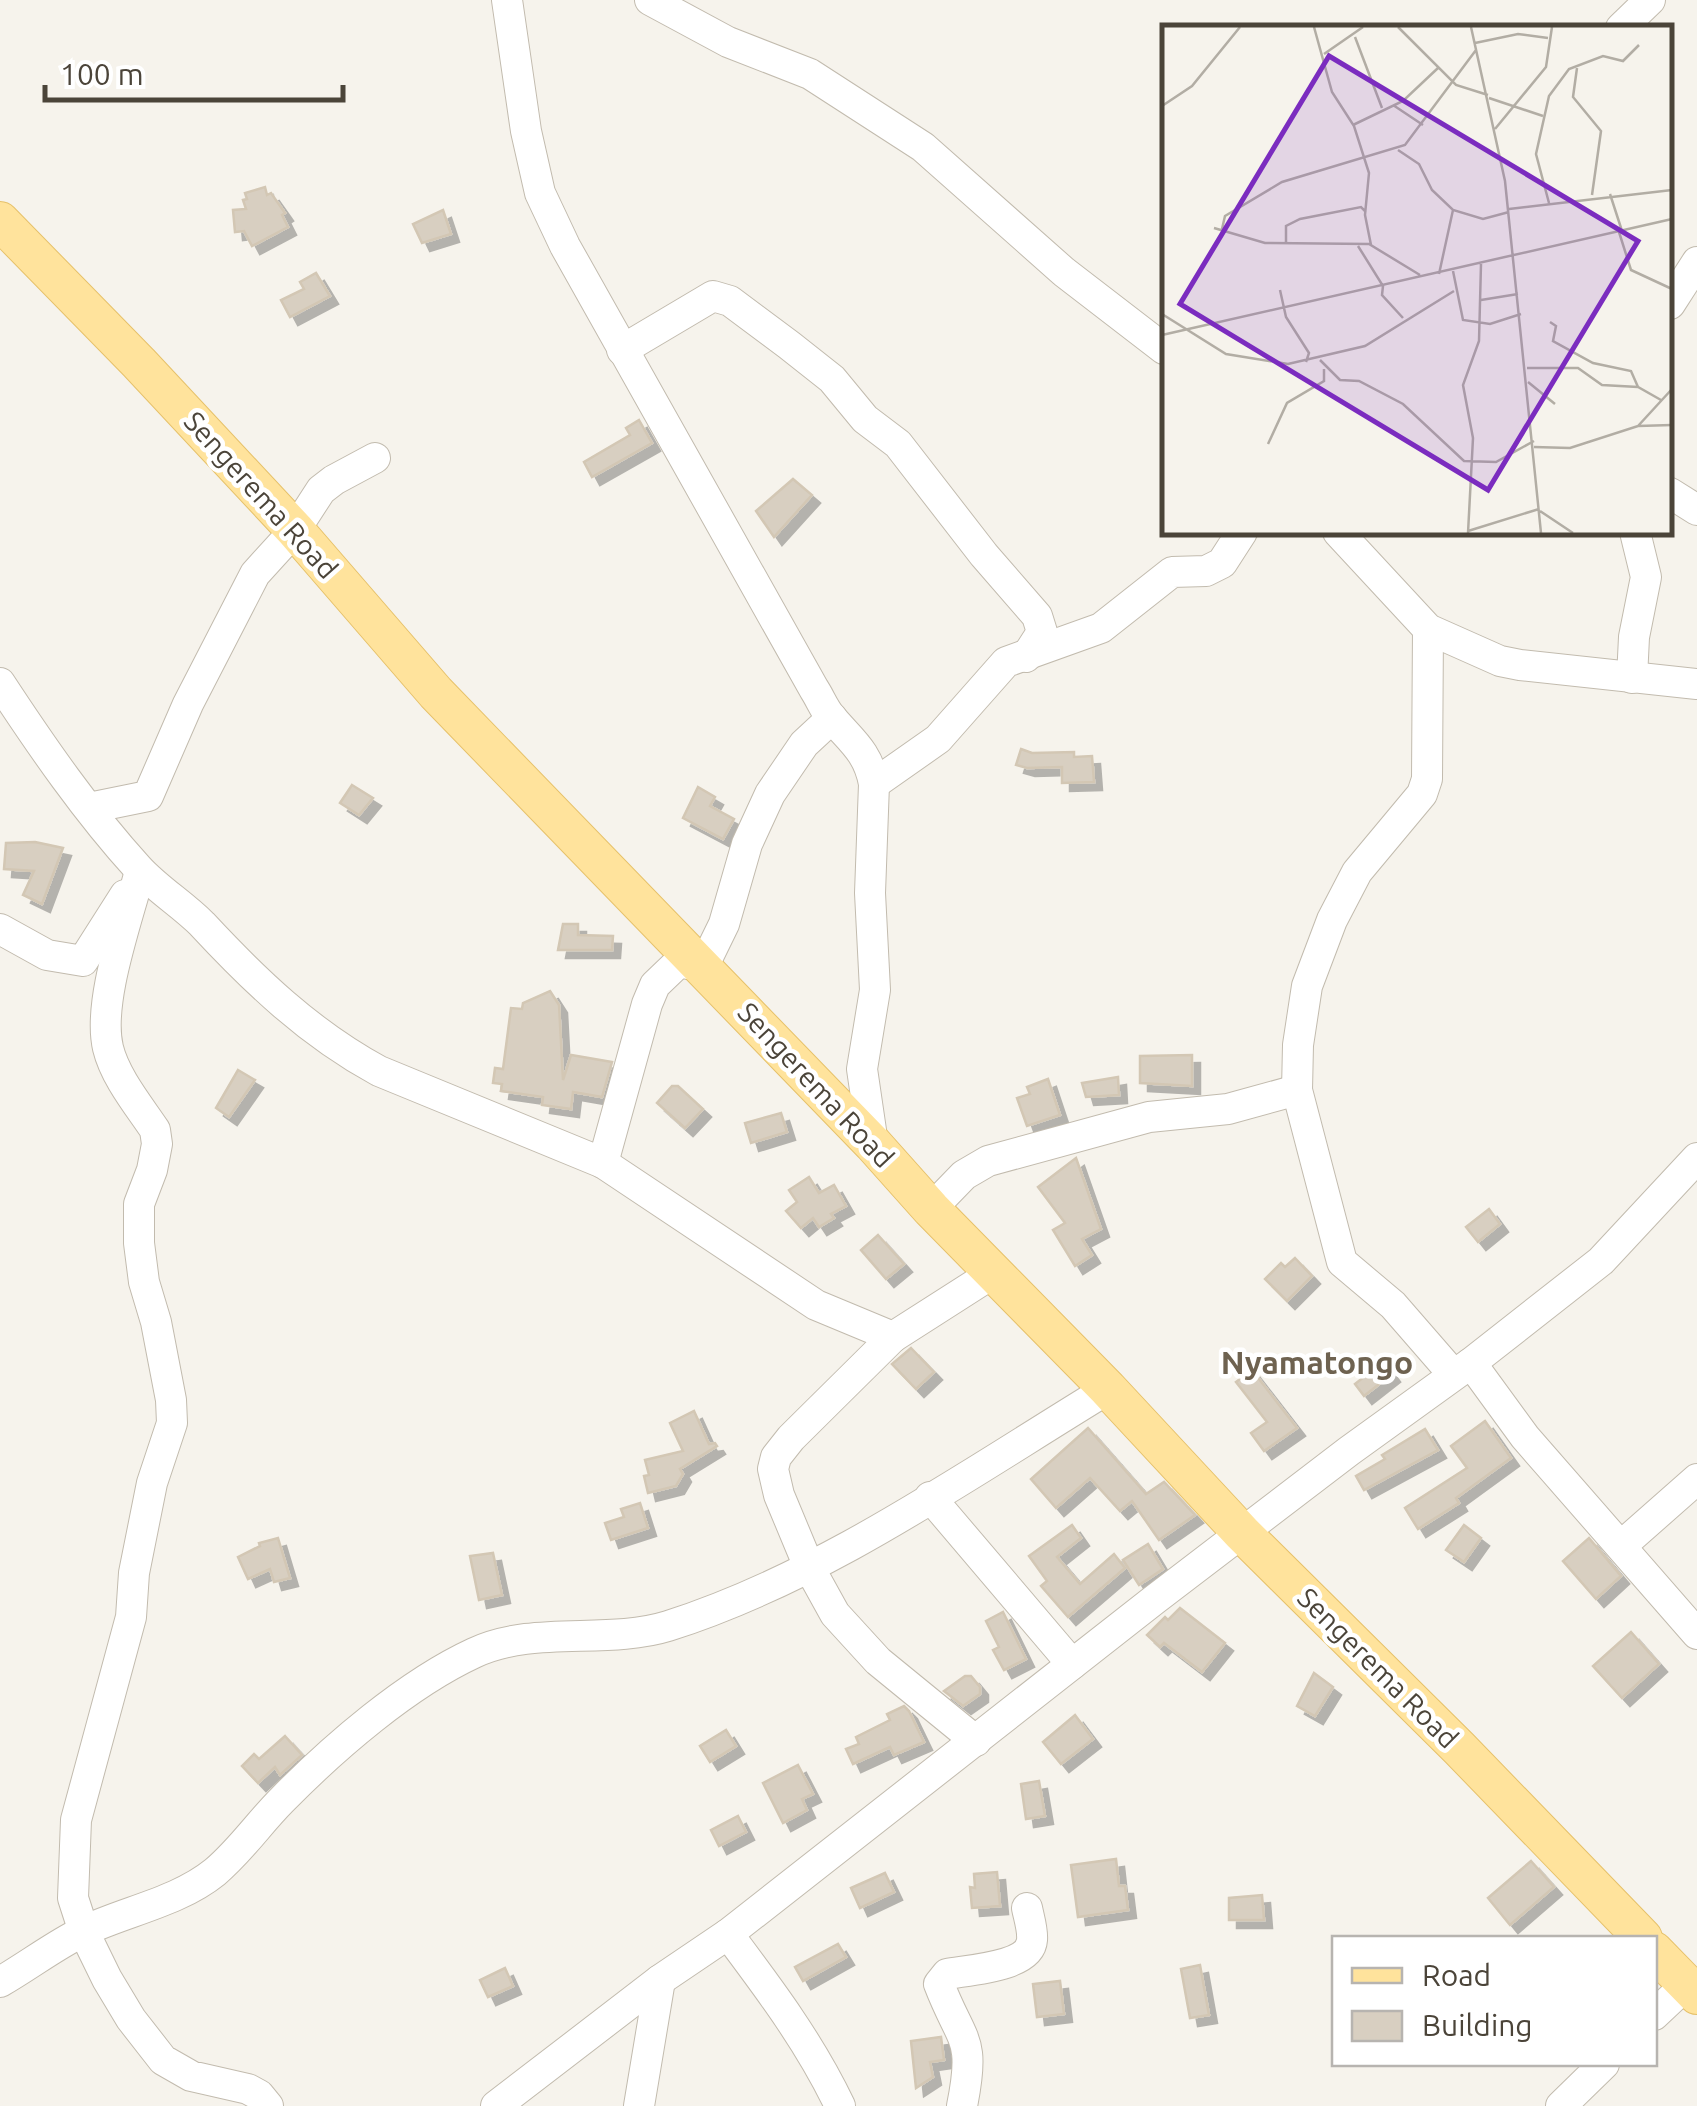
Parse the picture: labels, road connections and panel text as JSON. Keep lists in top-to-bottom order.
{
  "streets": {
    "main road": ["Sengerema Road"]
  },
  "districts": ["Nyamatongo"],
  "legend": ["Road", "Building"],
  "scale_bar": "100 m"
}
